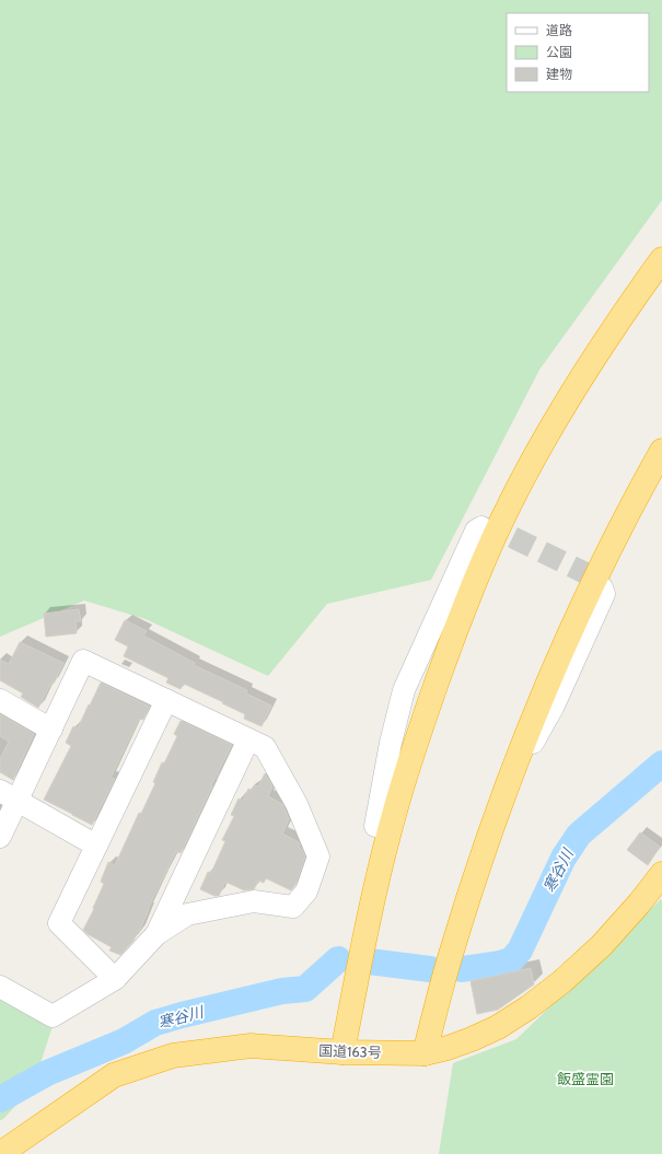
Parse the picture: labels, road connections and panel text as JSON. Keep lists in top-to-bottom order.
{
  "streets": {
    "highway": ["国道163号"]
  },
  "water": ["寒谷川"],
  "parks": ["飯盛霊園"],
  "legend": ["道路", "公園", "建物"]
}
